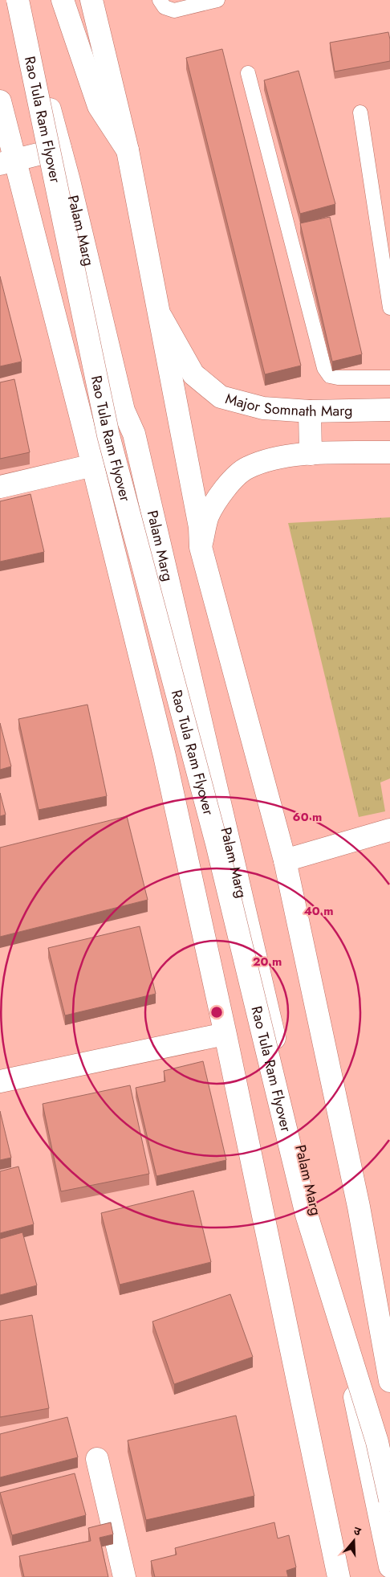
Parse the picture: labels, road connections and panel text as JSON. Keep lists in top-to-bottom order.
{
  "streets": {
    "main road": ["Rao Tula Ram Flyover", "Palam Marg", "Major Somnath Marg"]
  },
  "crossings": [
    ["Rao Tula Ram Flyover", "Palam Marg"]
  ],
  "north": "top",
  "rings": ["60 m", "40 m", "20 m"]
}
